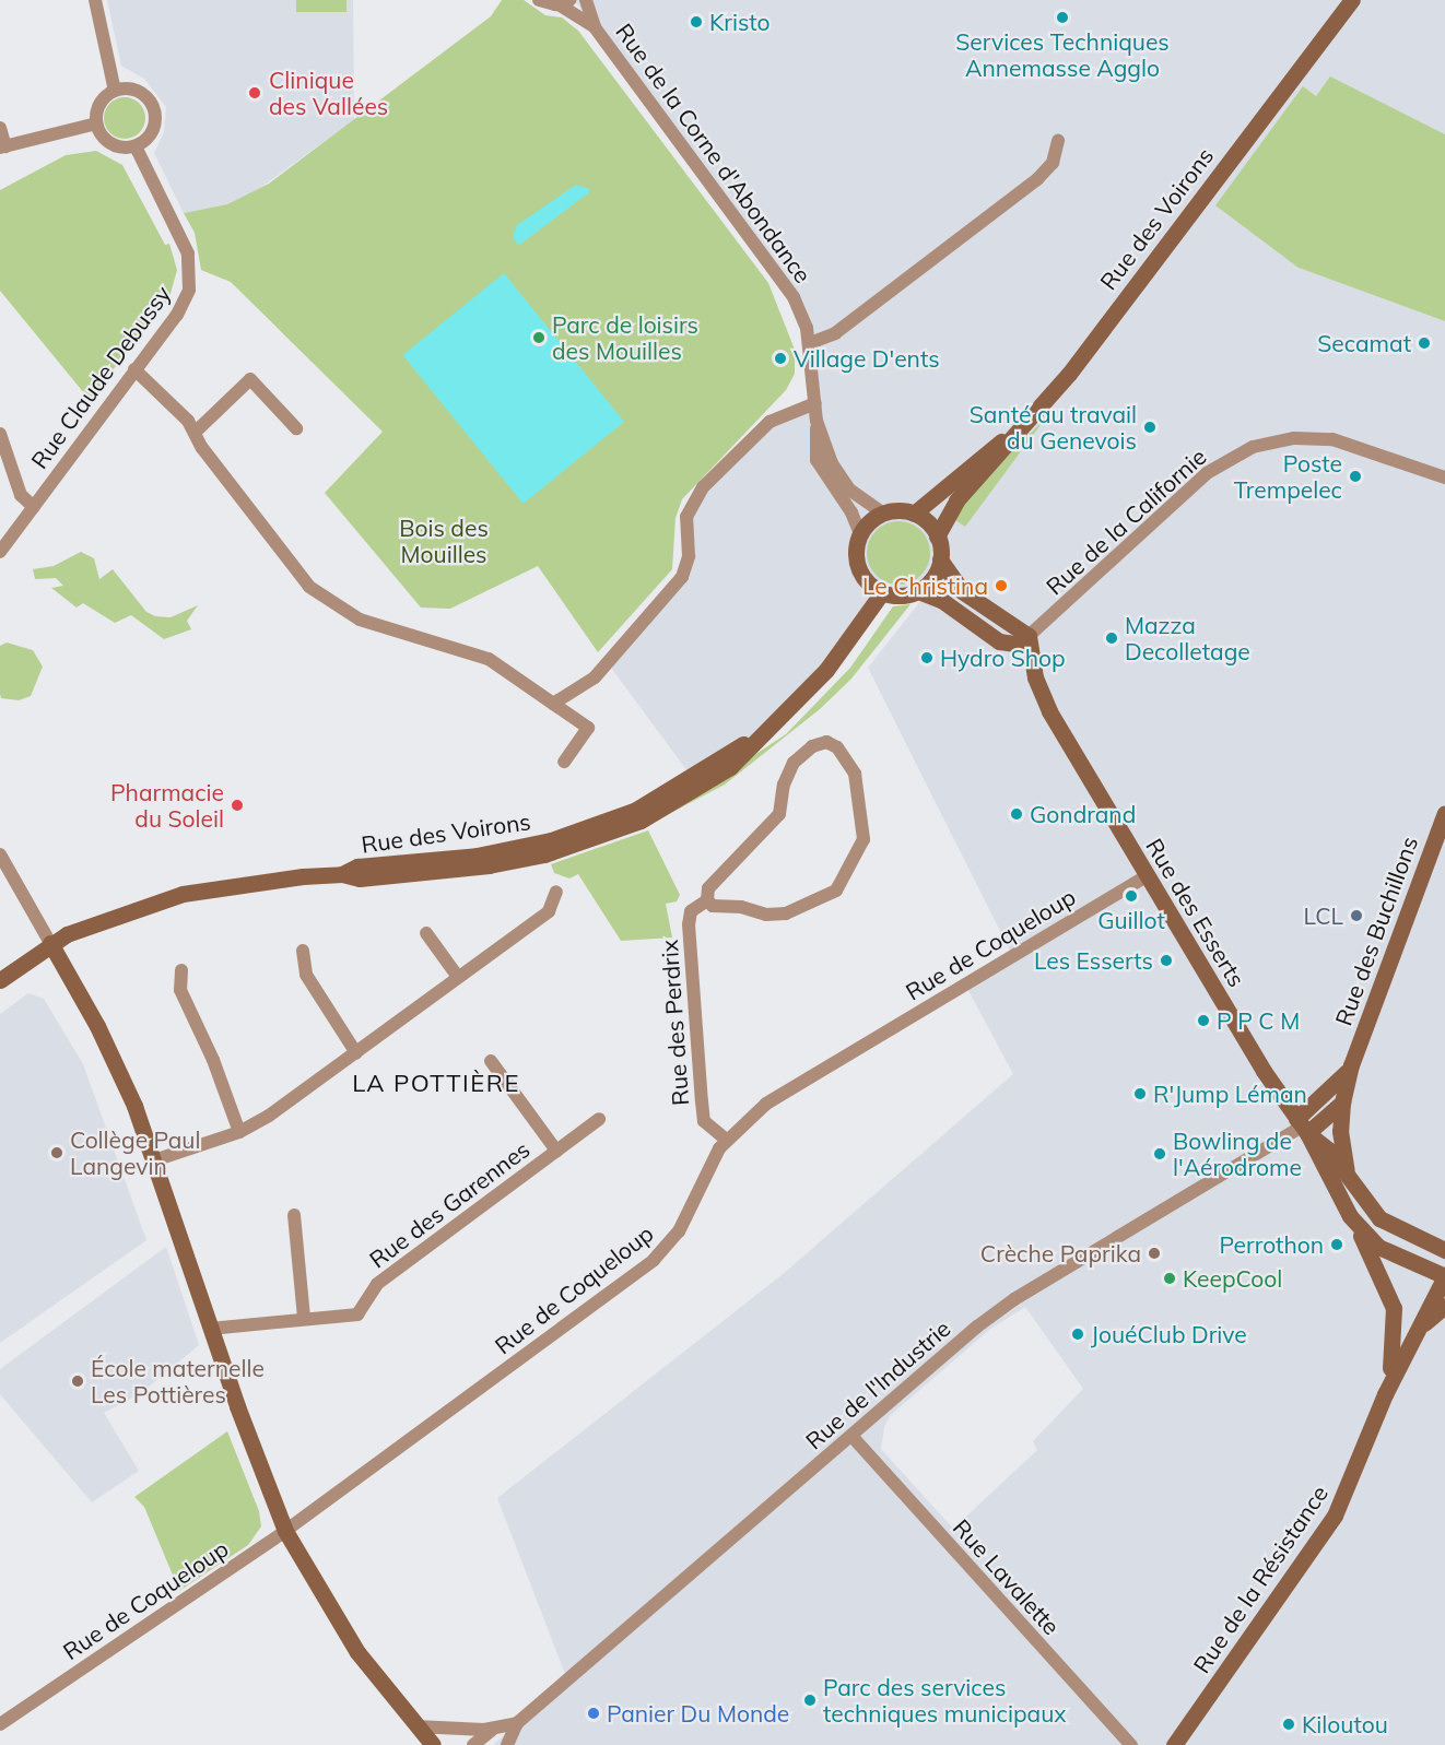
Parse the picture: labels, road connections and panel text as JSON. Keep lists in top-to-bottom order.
{
  "streets": {
    "street": [
      "Rue de la Corne d'Abondance",
      "Rue des Voirons",
      "Rue Claude Debussy",
      "Rue de la Californie",
      "Rue des Esserts",
      "Rue des Buchillons",
      "Rue de Coqueloup",
      "Rue des Perdrix",
      "Rue des Garennes",
      "Rue de l'Industrie",
      "Rue Lavalette",
      "Rue de la Résistance"
    ]
  },
  "crossings": [
    ["Rue de la Corne d'Abondance", "Rue des Voirons"],
    ["Rue de la Californie", "Rue des Esserts"],
    ["Rue des Esserts", "Rue des Buchillons"],
    ["Rue des Esserts", "Rue de Coqueloup"],
    ["Rue des Esserts", "Rue de l'Industrie"],
    ["Rue des Esserts", "Rue de la Résistance"],
    ["Rue des Buchillons", "Rue de l'Industrie"],
    ["Rue de Coqueloup", "Rue des Perdrix"],
    ["Rue de l'Industrie", "Rue Lavalette"]
  ],
  "districts": ["LA POTTIÈRE"],
  "parks": ["Bois des Mouilles"],
  "places": [
    "Services Techniques Annemasse Agglo",
    "Kristo",
    "Clinique des Vallées",
    "Parc de loisirs des Mouilles",
    "Secamat",
    "Village D'ents",
    "Santé au travail du Genevois",
    "Poste Trempelec",
    "Le Christina",
    "Mazza Decolletage",
    "Hydro Shop",
    "Pharmacie du Soleil",
    "Gondrand",
    "Guillot",
    "LCL",
    "Les Esserts",
    "P P C M",
    "R'Jump Léman",
    "Collège Paul Langevin",
    "Bowling de l'Aérodrome",
    "Perrothon",
    "Crèche Paprika",
    "KeepCool",
    "JouéClub Drive",
    "École maternelle Les Pottières",
    "Parc des services techniques municipaux",
    "Panier Du Monde",
    "Kiloutou"
  ]
}
